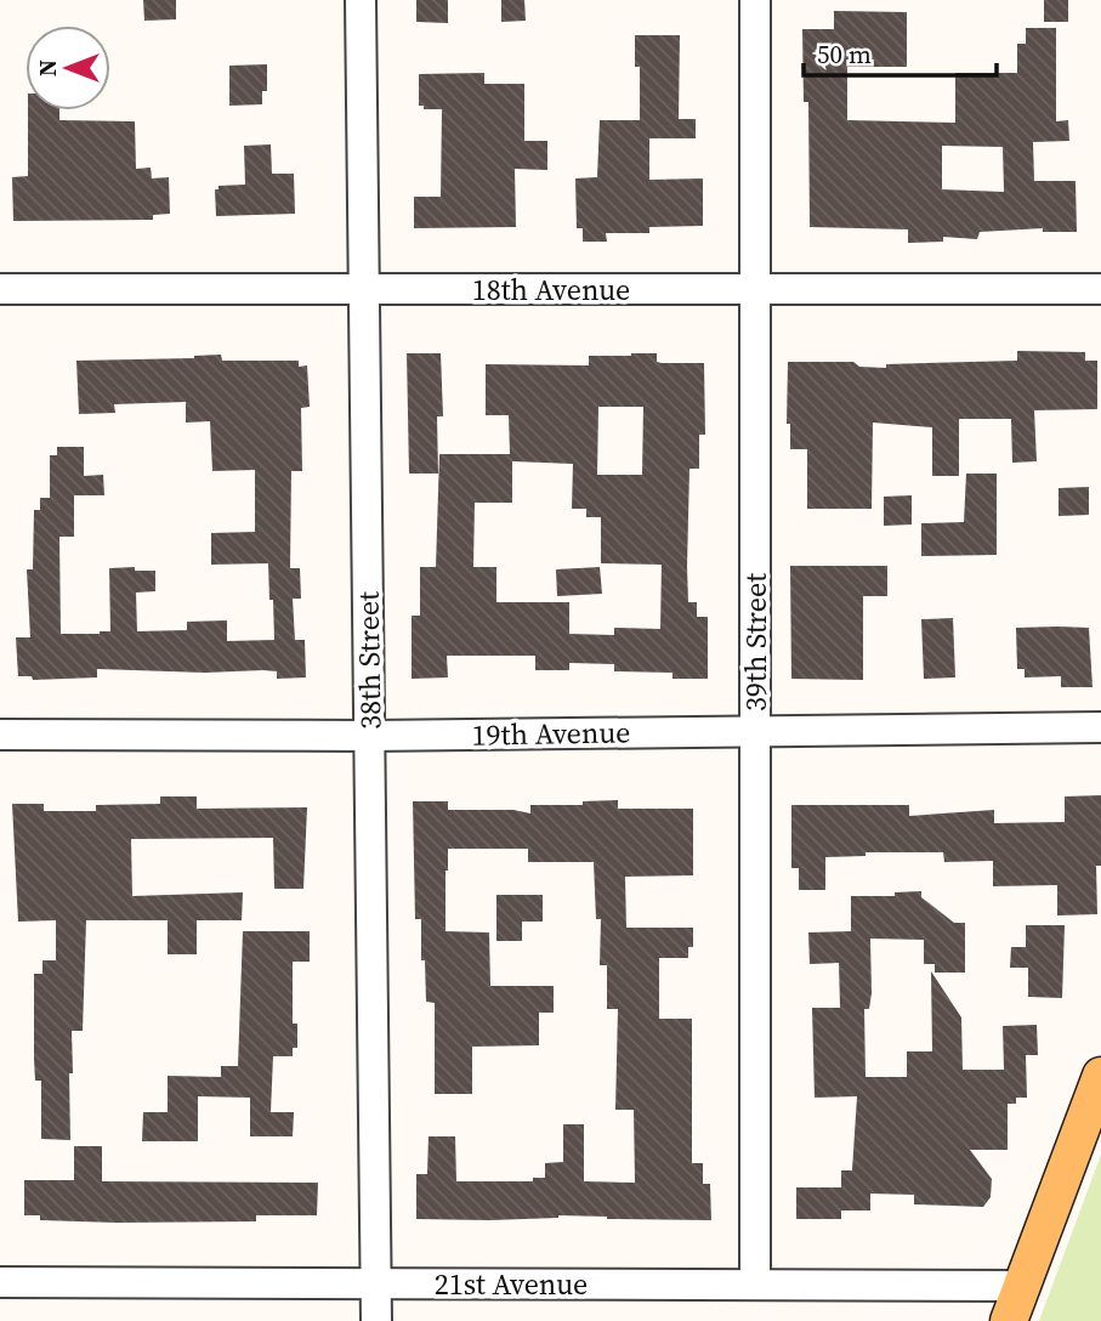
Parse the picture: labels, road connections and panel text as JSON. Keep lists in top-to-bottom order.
{
  "streets": {
    "street": [
      "18th Avenue",
      "39th Street",
      "38th Street",
      "19th Avenue",
      "21st Avenue"
    ]
  },
  "crossings": [
    ["18th Avenue", "39th Street"],
    ["18th Avenue", "38th Street"],
    ["39th Street", "19th Avenue"],
    ["39th Street", "21st Avenue"],
    ["38th Street", "19th Avenue"],
    ["38th Street", "21st Avenue"]
  ],
  "scale_bar": "50 m",
  "north": "left"
}
